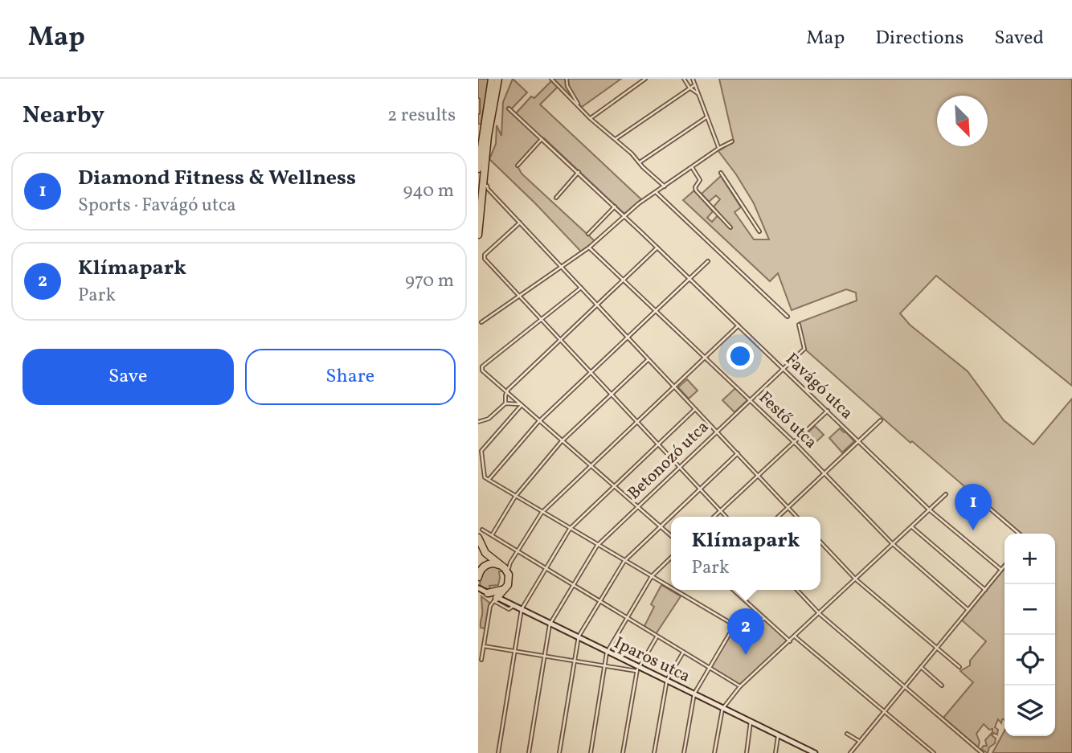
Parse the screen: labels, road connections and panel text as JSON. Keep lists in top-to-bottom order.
{
  "streets": {
    "street": [
      "Favágó utca",
      "Festő utca",
      "Betonozó utca",
      "Iparos utca"
    ]
  },
  "crossings": [
    ["Favágó utca", "Betonozó utca"],
    ["Festő utca", "Betonozó utca"],
    ["Betonozó utca", "Iparos utca"]
  ],
  "north": "bottom right",
  "page": {
    "header": "Map",
    "nav": ["Map", "Directions", "Saved"],
    "heading": ["Nearby", "2 results"],
    "list": [
      {
        "mark": "1",
        "name": "Diamond Fitness & Wellness",
        "note": "Sports · Favágó utca",
        "value": "940 m"
      },
      {
        "mark": "2",
        "name": "Klímapark",
        "note": "Park",
        "value": "970 m"
      }
    ],
    "buttons": ["Save", "Share"],
    "pins": ["1", "2"],
    "popup": ["Klímapark", "Park"],
    "map_buttons": ["+", "−"]
  }
}
